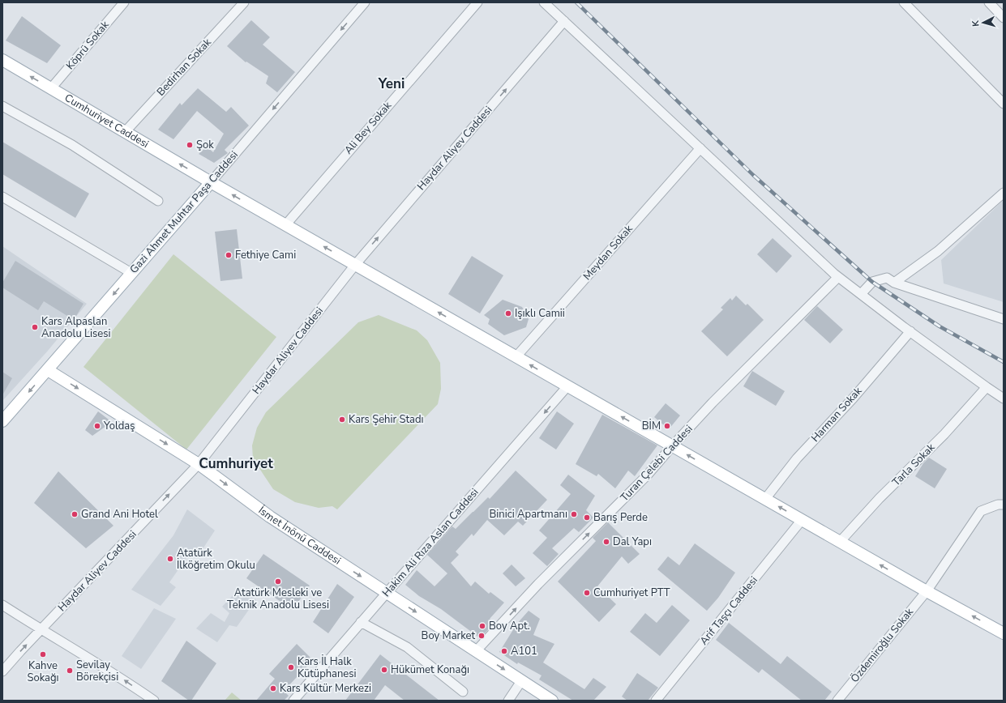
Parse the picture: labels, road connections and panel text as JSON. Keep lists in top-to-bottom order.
{
  "streets": {
    "main road": ["Cumhuriyet Caddesi", "Gazi Ahmet Muhtar Paşa Caddesi", "İsmet İnönü Caddesi"],
    "street": [
      "Köprü Sokak",
      "Bedirhan Sokak",
      "Ali Bey Sokak",
      "Haydar Aliyev Caddesi",
      "Meydan Sokak",
      "Harman Sokak",
      "Turan Çelebi Caddesi",
      "Tarla Sokak",
      "Hakim Ali Rıza Aslan Caddesi",
      "Arif Taşçı Caddesi",
      "Özdemiroğlu Sokak"
    ]
  },
  "crossings": [
    ["Köprü Sokak", "Cumhuriyet Caddesi"],
    ["Bedirhan Sokak", "Cumhuriyet Caddesi"],
    ["Cumhuriyet Caddesi", "Ali Bey Sokak"],
    ["Cumhuriyet Caddesi", "Haydar Aliyev Caddesi"],
    ["Cumhuriyet Caddesi", "Gazi Ahmet Muhtar Paşa Caddesi"],
    ["Cumhuriyet Caddesi", "Meydan Sokak"],
    ["Cumhuriyet Caddesi", "Harman Sokak"],
    ["Cumhuriyet Caddesi", "Turan Çelebi Caddesi"],
    ["Cumhuriyet Caddesi", "Tarla Sokak"],
    ["Cumhuriyet Caddesi", "Hakim Ali Rıza Aslan Caddesi"],
    ["Cumhuriyet Caddesi", "Arif Taşçı Caddesi"],
    ["Cumhuriyet Caddesi", "Özdemiroğlu Sokak"],
    ["Haydar Aliyev Caddesi", "İsmet İnönü Caddesi"],
    ["Gazi Ahmet Muhtar Paşa Caddesi", "İsmet İnönü Caddesi"],
    ["Turan Çelebi Caddesi", "İsmet İnönü Caddesi"],
    ["İsmet İnönü Caddesi", "Hakim Ali Rıza Aslan Caddesi"]
  ],
  "one_way": [
    "Cumhuriyet Caddesi",
    "Haydar Aliyev Caddesi",
    "Gazi Ahmet Muhtar Paşa Caddesi",
    "Turan Çelebi Caddesi",
    "İsmet İnönü Caddesi",
    "Hakim Ali Rıza Aslan Caddesi"
  ],
  "districts": ["Yeni", "Cumhuriyet"],
  "places": [
    "Şok",
    "Fethiye Cami",
    "Işıklı Camii",
    "Kars Alpaslan Anadolu Lisesi",
    "Kars Şehir Stadı",
    "Yoldaş",
    "BİM",
    "Grand Ani Hotel",
    "Binici Apartmanı",
    "Barış Perde",
    "Dal Yapı",
    "Atatürk İlköğretim Okulu",
    "Atatürk Mesleki ve Teknik Anadolu Lisesi",
    "Cumhuriyet PTT",
    "Boy Apt.",
    "Boy Market",
    "A101",
    "Kahve Sokağı",
    "Kars İl Halk Kütüphanesi",
    "Hükümet Konağı",
    "Sevilay Börekçisi",
    "Kars Kültür Merkezi"
  ],
  "north": "left"
}
